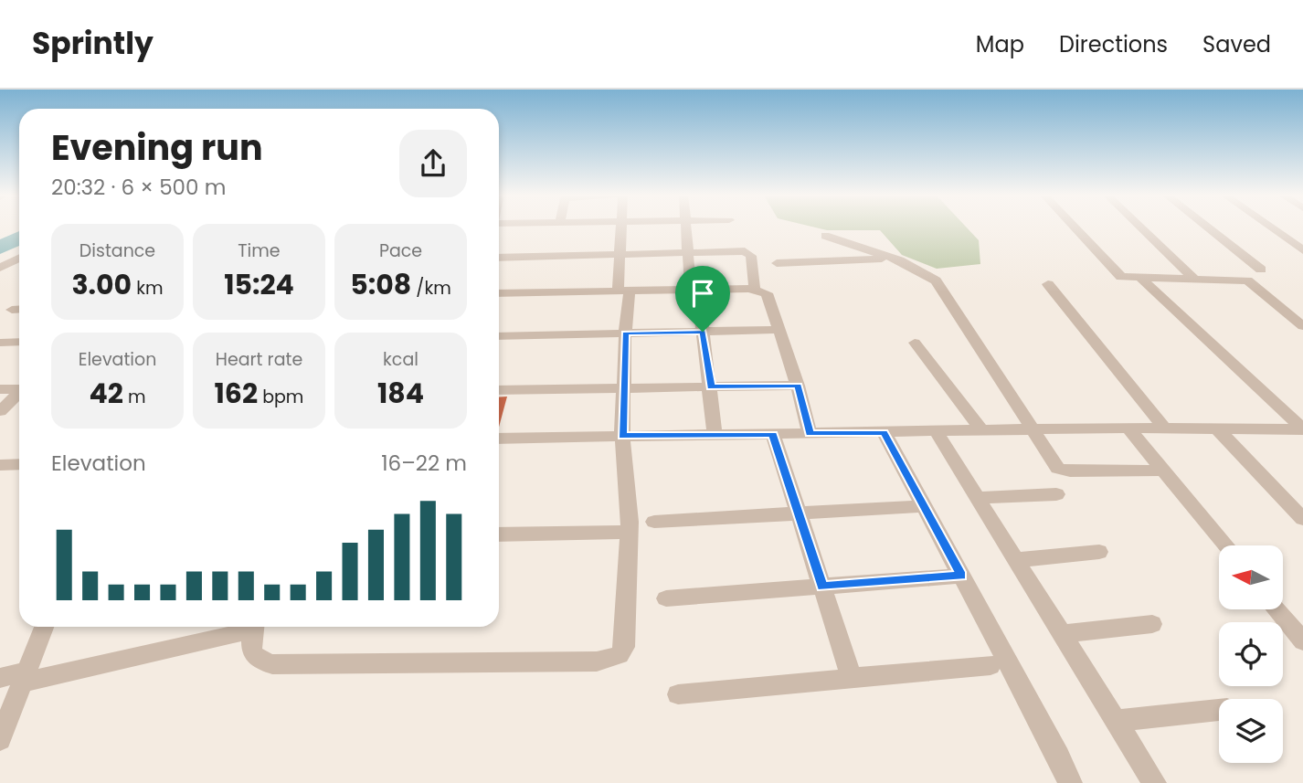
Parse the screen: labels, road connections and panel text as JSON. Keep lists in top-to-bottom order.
{
  "north": "left",
  "page": {
    "header": "Sprintly",
    "nav": ["Map", "Directions", "Saved"],
    "heading": ["Evening run", "20:32 · 6 × 500 m"],
    "stats": [
      ["Distance", "3.00 km"],
      ["Time", "15:24"],
      ["Pace", "5:08 /km"],
      ["Elevation", "42 m"],
      ["Heart rate", "162 bpm"],
      ["kcal", "184"]
    ],
    "chart": ["Elevation", "16–22 m"]
  }
}
